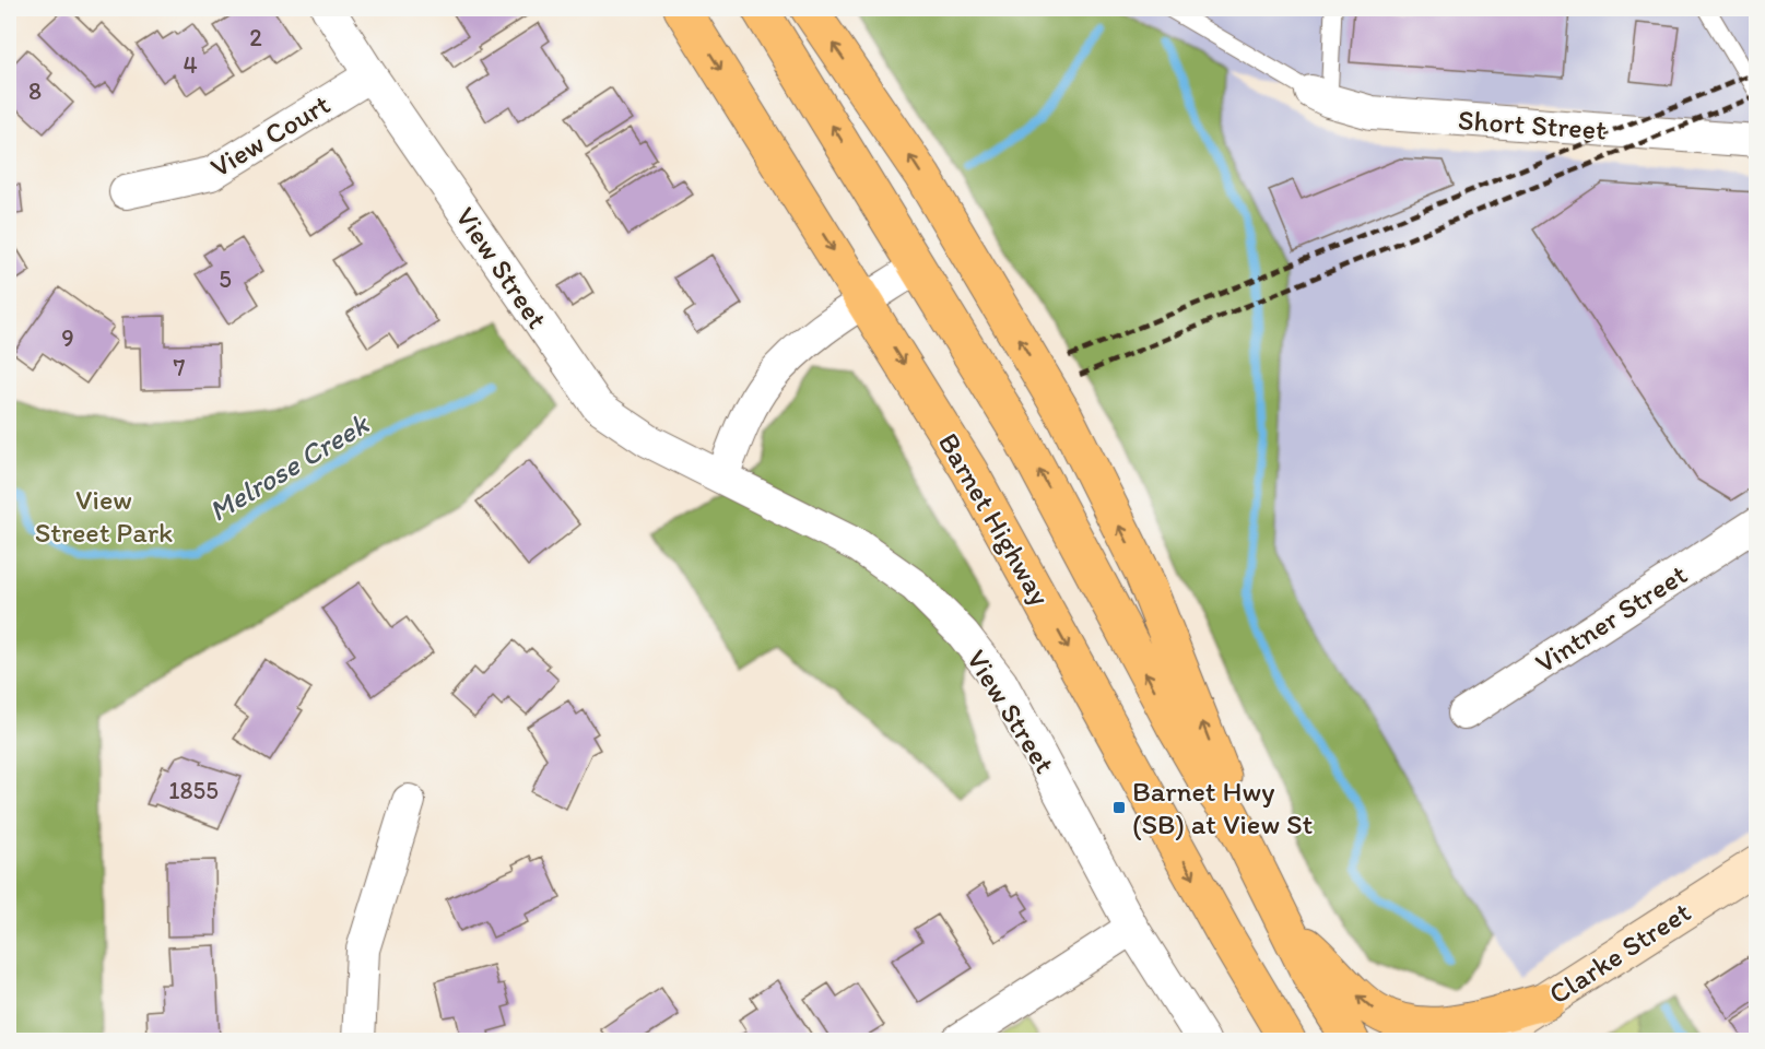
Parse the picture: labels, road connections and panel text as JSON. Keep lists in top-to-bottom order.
{
  "streets": {
    "main road": ["Barnet Highway", "Clarke Street"],
    "street": [
      "Short Street",
      "View Court",
      "View Street",
      "Vintner Street"
    ]
  },
  "crossings": [
    ["View Court", "View Street"]
  ],
  "water": ["Melrose Creek"],
  "parks": ["View Street Park"],
  "places": {
    "transit": ["Barnet Hwy (SB) at View St"]
  },
  "house_numbers": [
    "2",
    "4",
    "8",
    "5",
    "9",
    "7",
    "1855"
  ]
}
